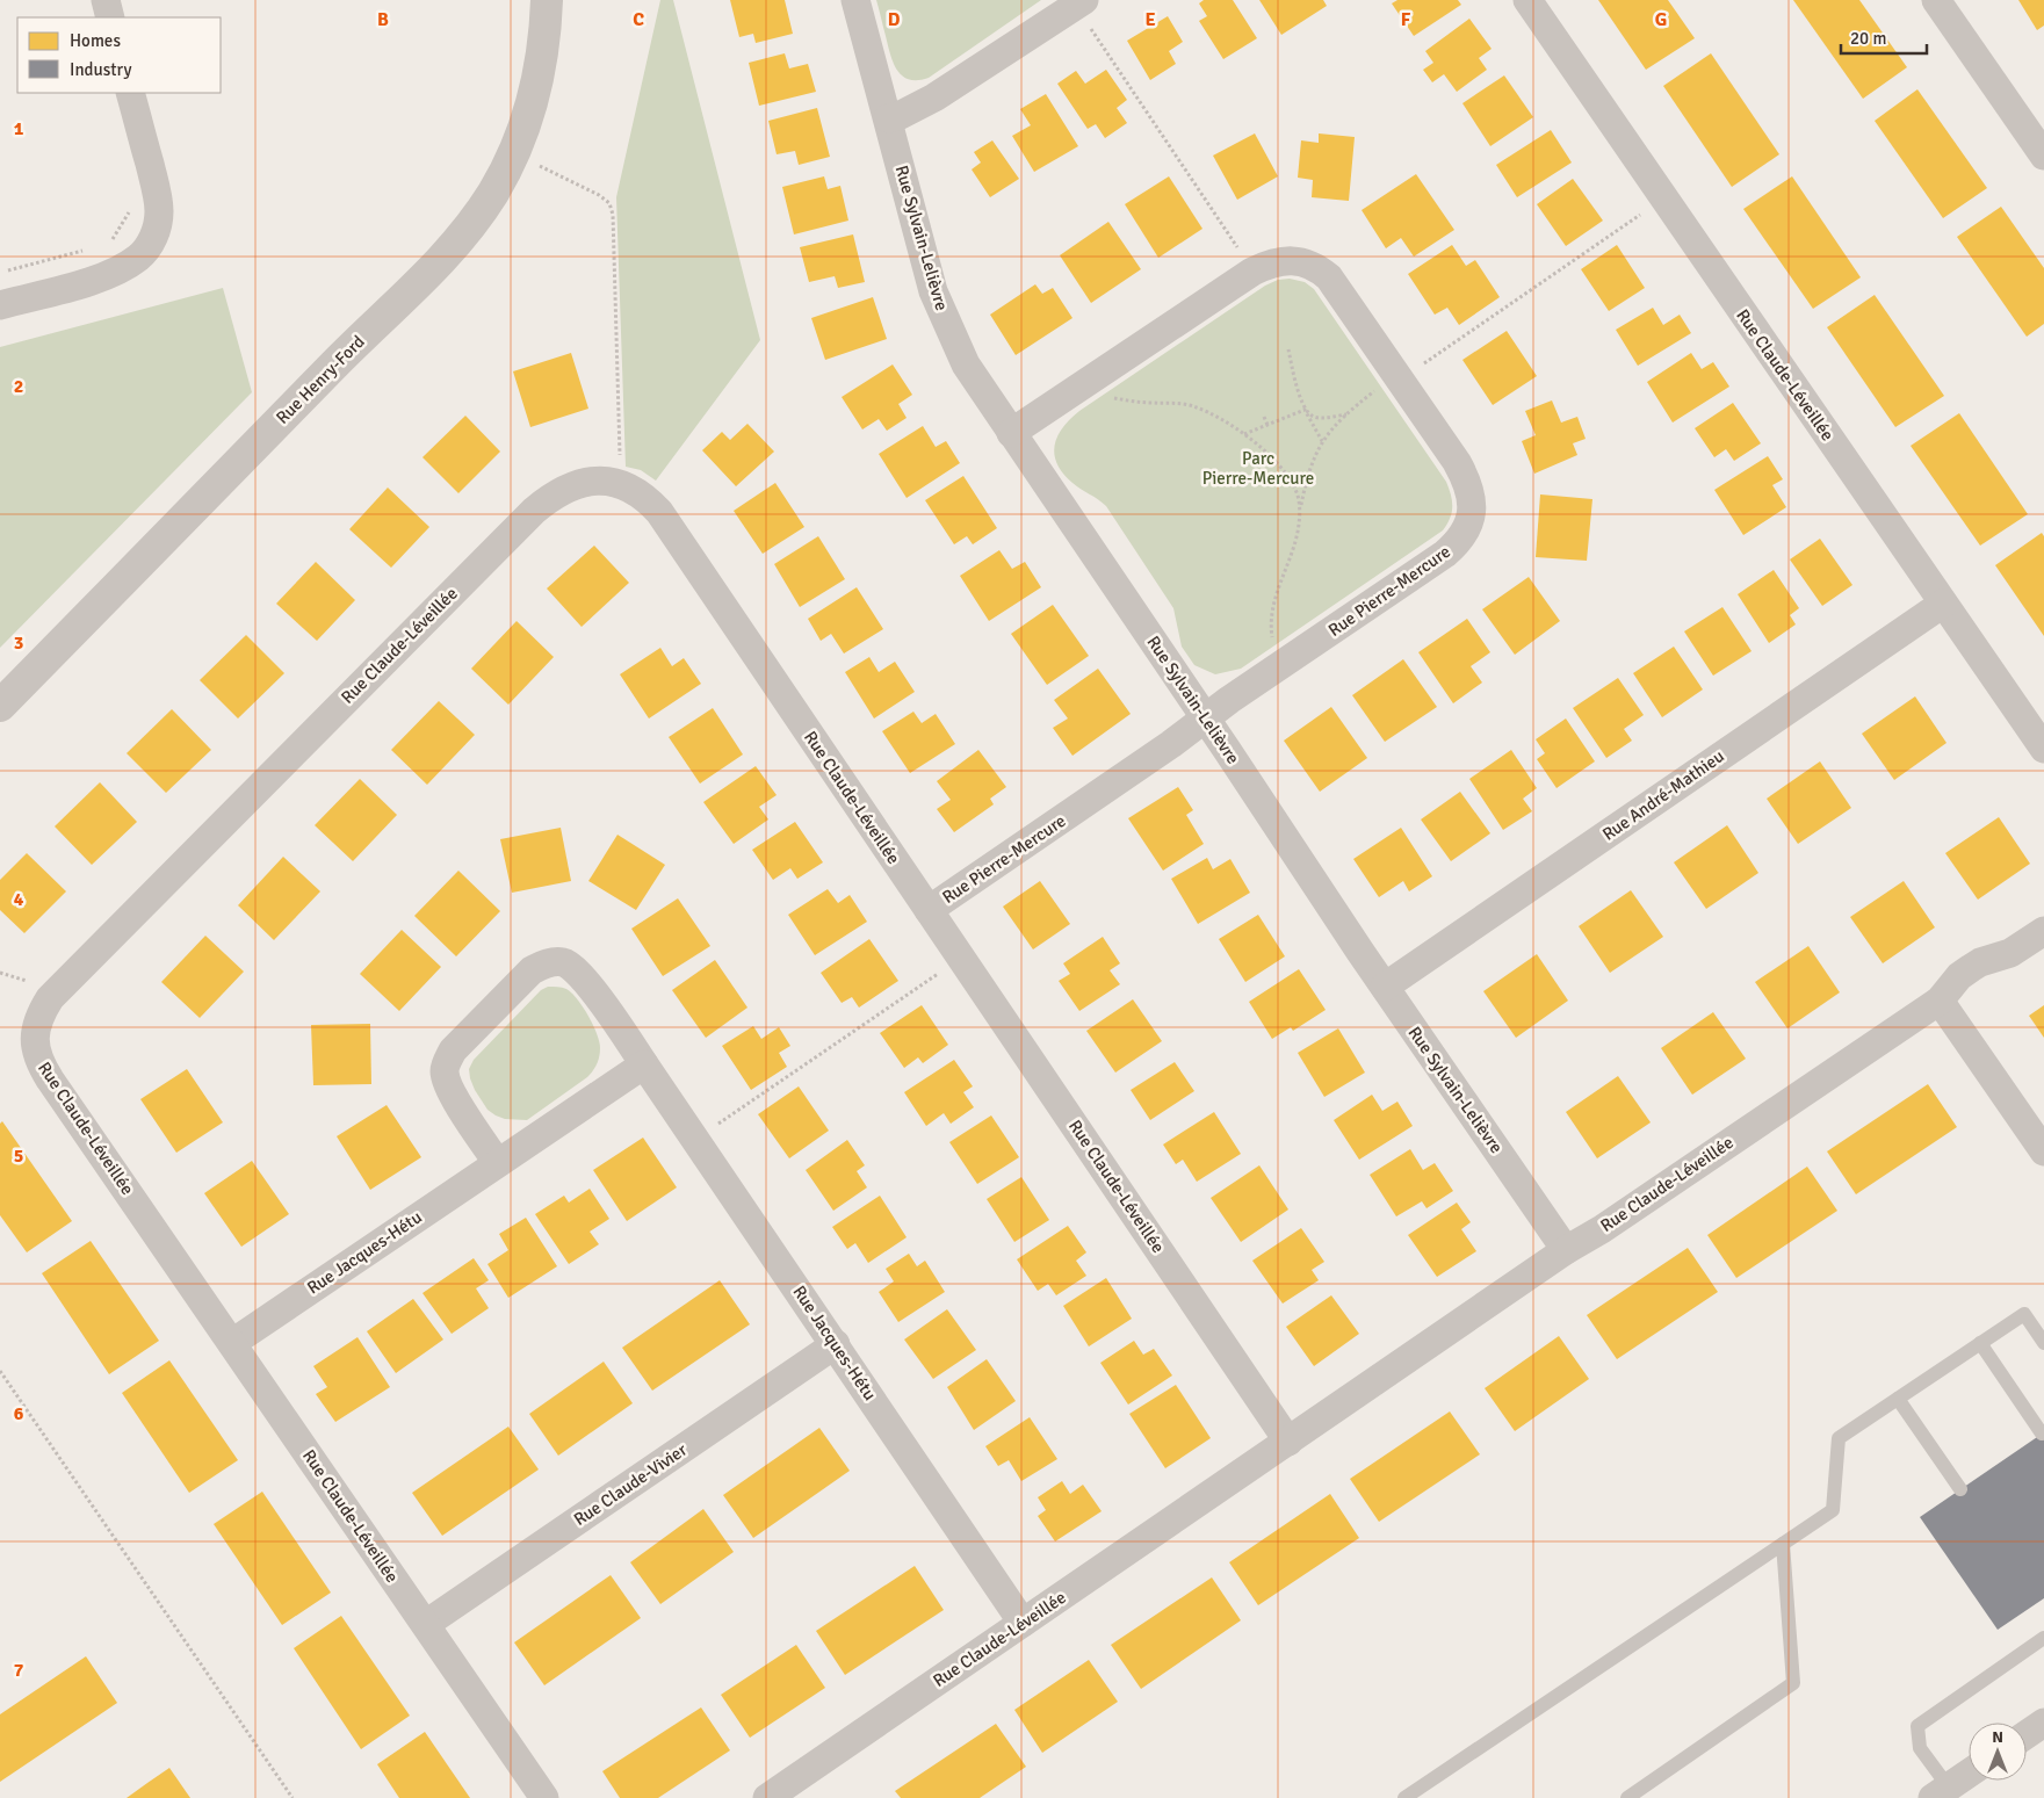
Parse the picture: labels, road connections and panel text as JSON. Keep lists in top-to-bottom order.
{
  "streets": {
    "street": [
      "Rue Sylvain-Lelièvre",
      "Rue Claude-Léveillée",
      "Rue Henry-Ford",
      "Rue Pierre-Mercure",
      "Rue André-Mathieu",
      "Rue Jacques-Hétu",
      "Rue Claude-Vivier"
    ]
  },
  "crossings": [
    ["Rue Sylvain-Lelièvre", "Rue Claude-Léveillée"],
    ["Rue Sylvain-Lelièvre", "Rue Pierre-Mercure"],
    ["Rue Sylvain-Lelièvre", "Rue André-Mathieu"],
    ["Rue Claude-Léveillée", "Rue Pierre-Mercure"],
    ["Rue Claude-Léveillée", "Rue André-Mathieu"],
    ["Rue Claude-Léveillée", "Rue Jacques-Hétu"],
    ["Rue Claude-Léveillée", "Rue Claude-Vivier"],
    ["Rue Jacques-Hétu", "Rue Claude-Vivier"]
  ],
  "parks": ["Parc Pierre-Mercure"],
  "legend": ["Homes", "Industry"],
  "scale_bar": "20 m",
  "north": "top",
  "grid": {
    "columns": [
      "B",
      "C",
      "D",
      "E",
      "F",
      "G"
    ],
    "rows": [
      "1",
      "2",
      "3",
      "4",
      "5",
      "6",
      "7"
    ]
  }
}
